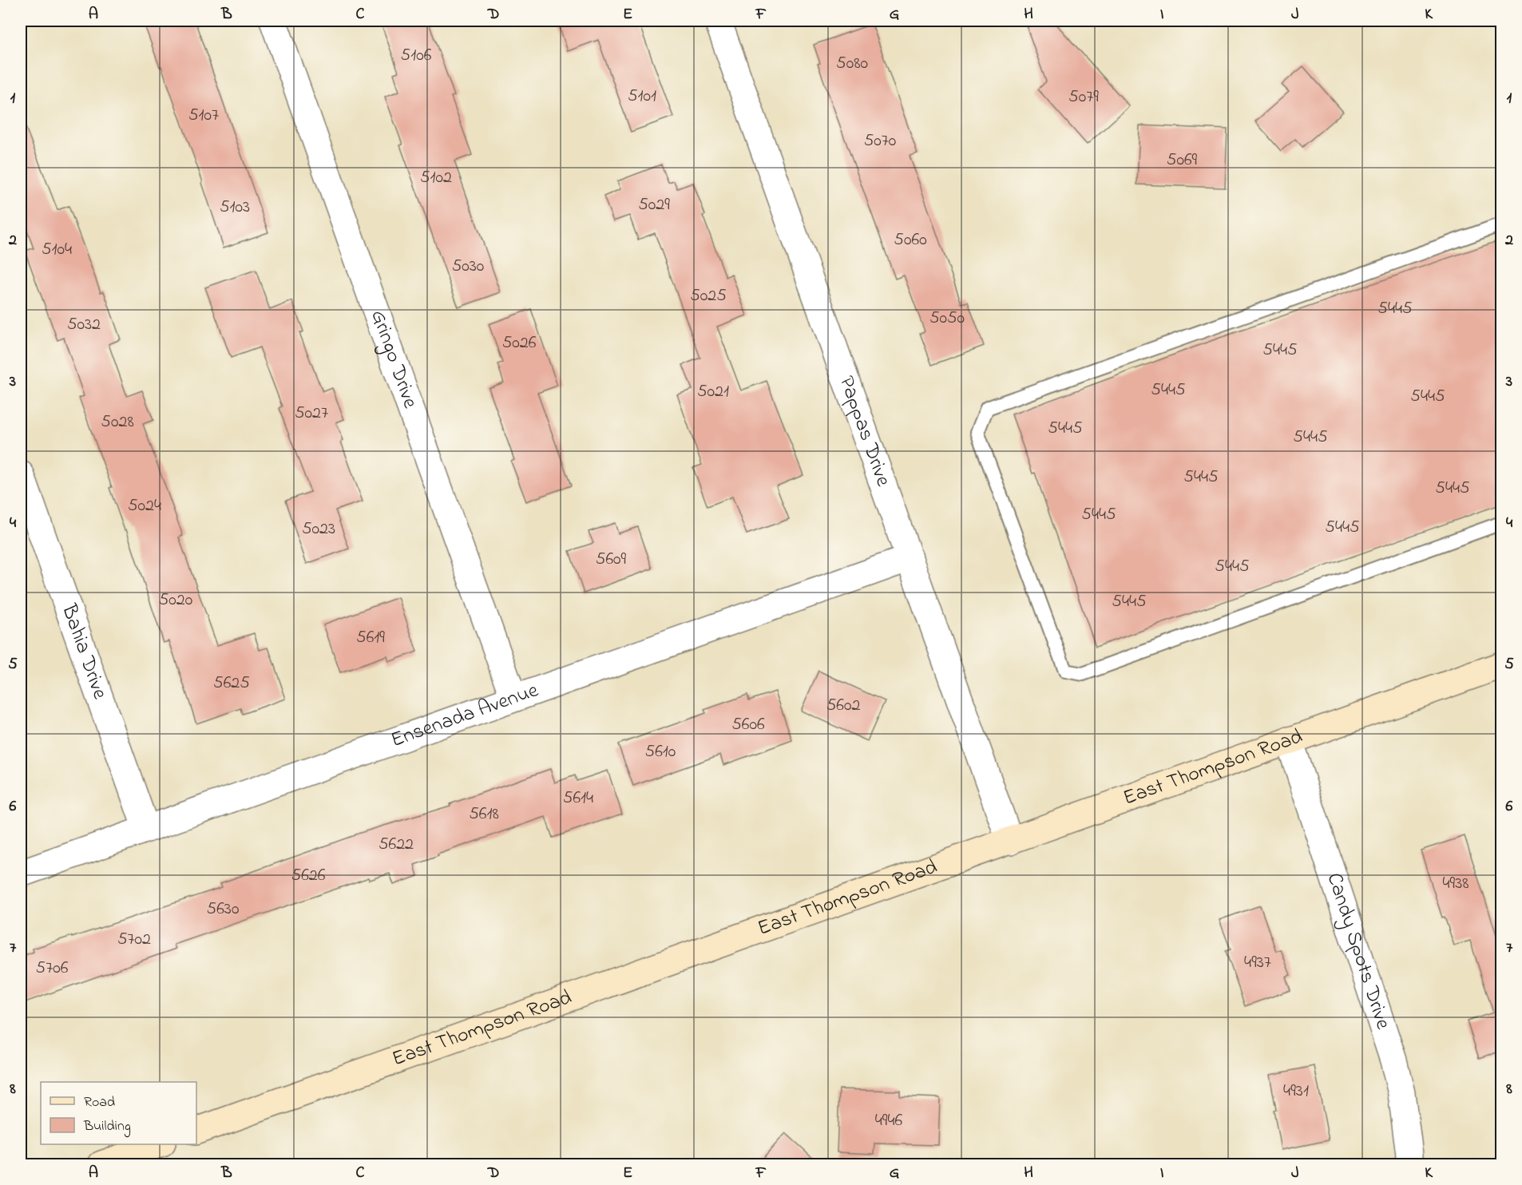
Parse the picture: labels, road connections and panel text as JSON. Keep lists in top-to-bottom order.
{
  "streets": {
    "main road": ["East Thompson Road"],
    "street": [
      "Gringo Drive",
      "Pappas Drive",
      "Bahia Drive",
      "Ensenada Avenue",
      "Candy Spots Drive"
    ]
  },
  "crossings": [
    ["Gringo Drive", "Ensenada Avenue"],
    ["Pappas Drive", "Ensenada Avenue"],
    ["Pappas Drive", "East Thompson Road"],
    ["Bahia Drive", "Ensenada Avenue"],
    ["East Thompson Road", "Candy Spots Drive"]
  ],
  "house_numbers": [
    "5106",
    "5080",
    "5101",
    "5079",
    "5107",
    "5070",
    "5069",
    "5102",
    "5029",
    "5103",
    "5060",
    "5104",
    "5030",
    "5025",
    "5445",
    "5050",
    "5032",
    "5026",
    "5445",
    "5445",
    "5021",
    "5445",
    "5027",
    "5028",
    "5445",
    "5445",
    "5445",
    "5445",
    "5024",
    "5445",
    "5445",
    "5023",
    "5609",
    "5445",
    "5020",
    "5445",
    "5619",
    "5625",
    "5602",
    "5606",
    "5610",
    "5614",
    "5618",
    "5622",
    "5626",
    "4938",
    "5630",
    "5702",
    "4937",
    "5706",
    "4931",
    "4946"
  ],
  "legend": ["Road", "Building"],
  "grid": {
    "columns": [
      "A",
      "B",
      "C",
      "D",
      "E",
      "F",
      "G",
      "H",
      "I",
      "J",
      "K"
    ],
    "rows": [
      "1",
      "2",
      "3",
      "4",
      "5",
      "6",
      "7",
      "8"
    ]
  }
}
